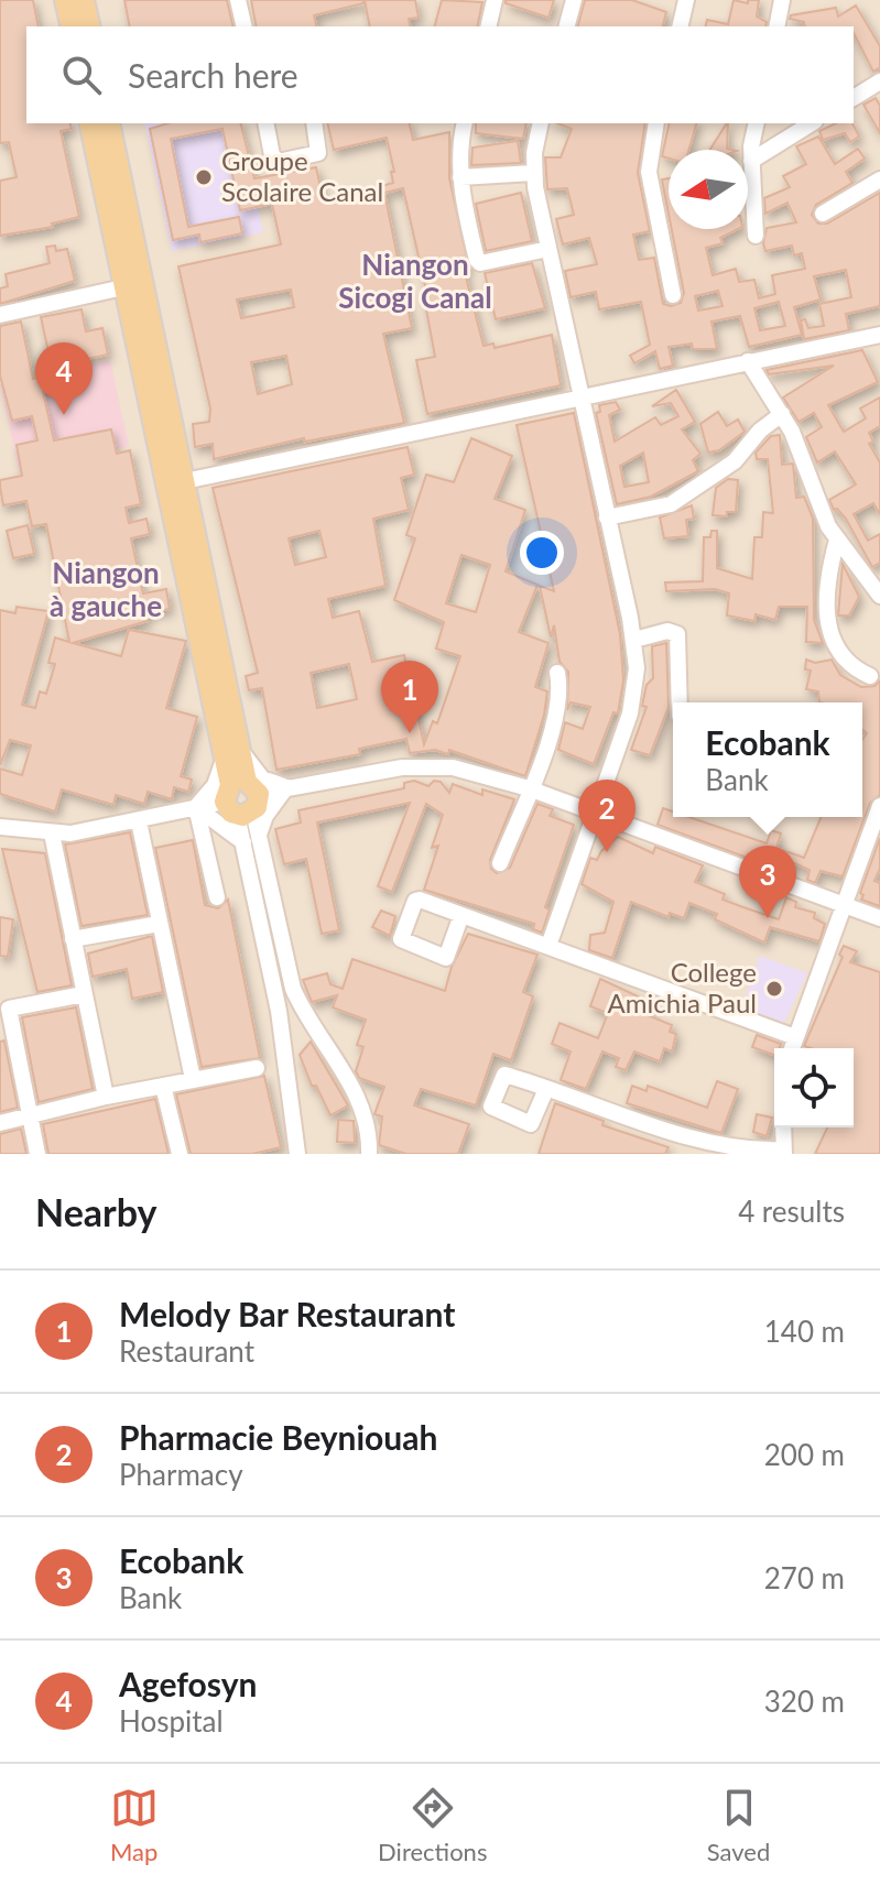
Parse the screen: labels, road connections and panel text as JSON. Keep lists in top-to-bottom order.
{
  "districts": ["Niangon Sicogi Canal", "Niangon à gauche"],
  "places": ["Groupe Scolaire Canal", "College Amichia Paul"],
  "north": "left",
  "page": {
    "search": "Search here",
    "pins": [
      "4",
      "1",
      "2",
      "3"
    ],
    "popup": ["Ecobank", "Bank"],
    "heading": ["Nearby", "4 results"],
    "list": [
      {
        "mark": "1",
        "name": "Melody Bar Restaurant",
        "note": "Restaurant",
        "value": "140 m"
      },
      {
        "mark": "2",
        "name": "Pharmacie Beyniouah",
        "note": "Pharmacy",
        "value": "200 m"
      },
      {
        "mark": "3",
        "name": "Ecobank",
        "note": "Bank",
        "value": "270 m"
      },
      {
        "mark": "4",
        "name": "Agefosyn",
        "note": "Hospital",
        "value": "320 m"
      }
    ],
    "nav": ["Map", "Directions", "Saved"]
  }
}
